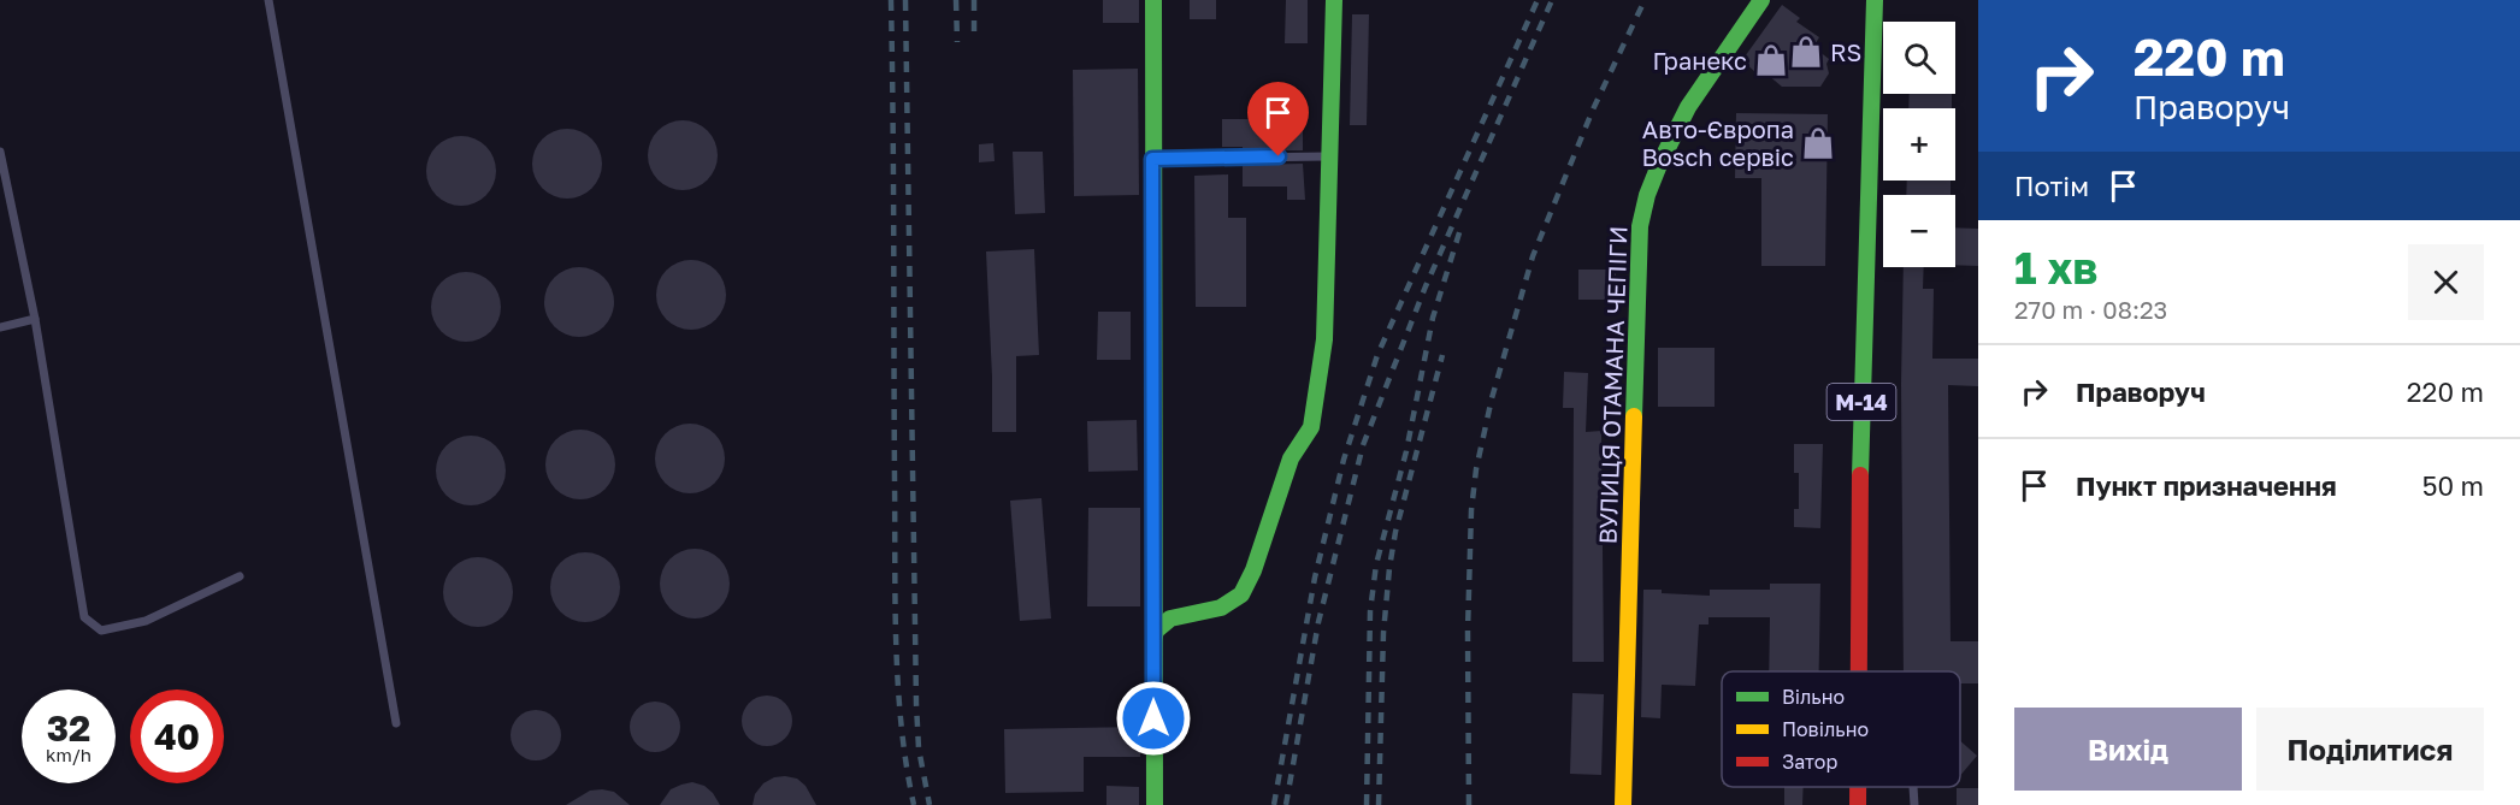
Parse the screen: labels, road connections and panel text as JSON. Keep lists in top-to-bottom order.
{
  "streets": {
    "street": ["ВУЛИЦЯ ОТАМАНА ЧЕПІГИ", "М-14"]
  },
  "places": {
    "shop": ["RS", "Гранекс", "Авто-Європа Bosch сервіс"]
  },
  "legend": ["Вільно", "Повільно", "Затор"],
  "page": {
    "turn": ["220 m", "Праворуч"],
    "map_buttons": ["+", "−"],
    "then": "Потім",
    "heading": ["1 хв", "270 m · 08:23"],
    "list": [
      {
        "name": "Праворуч",
        "value": "220 m"
      },
      {
        "name": "Пункт призначення",
        "value": "50 m"
      }
    ],
    "speed": "32 km/h",
    "limit": "40",
    "buttons": ["Вихід", "Поділитися"]
  }
}
